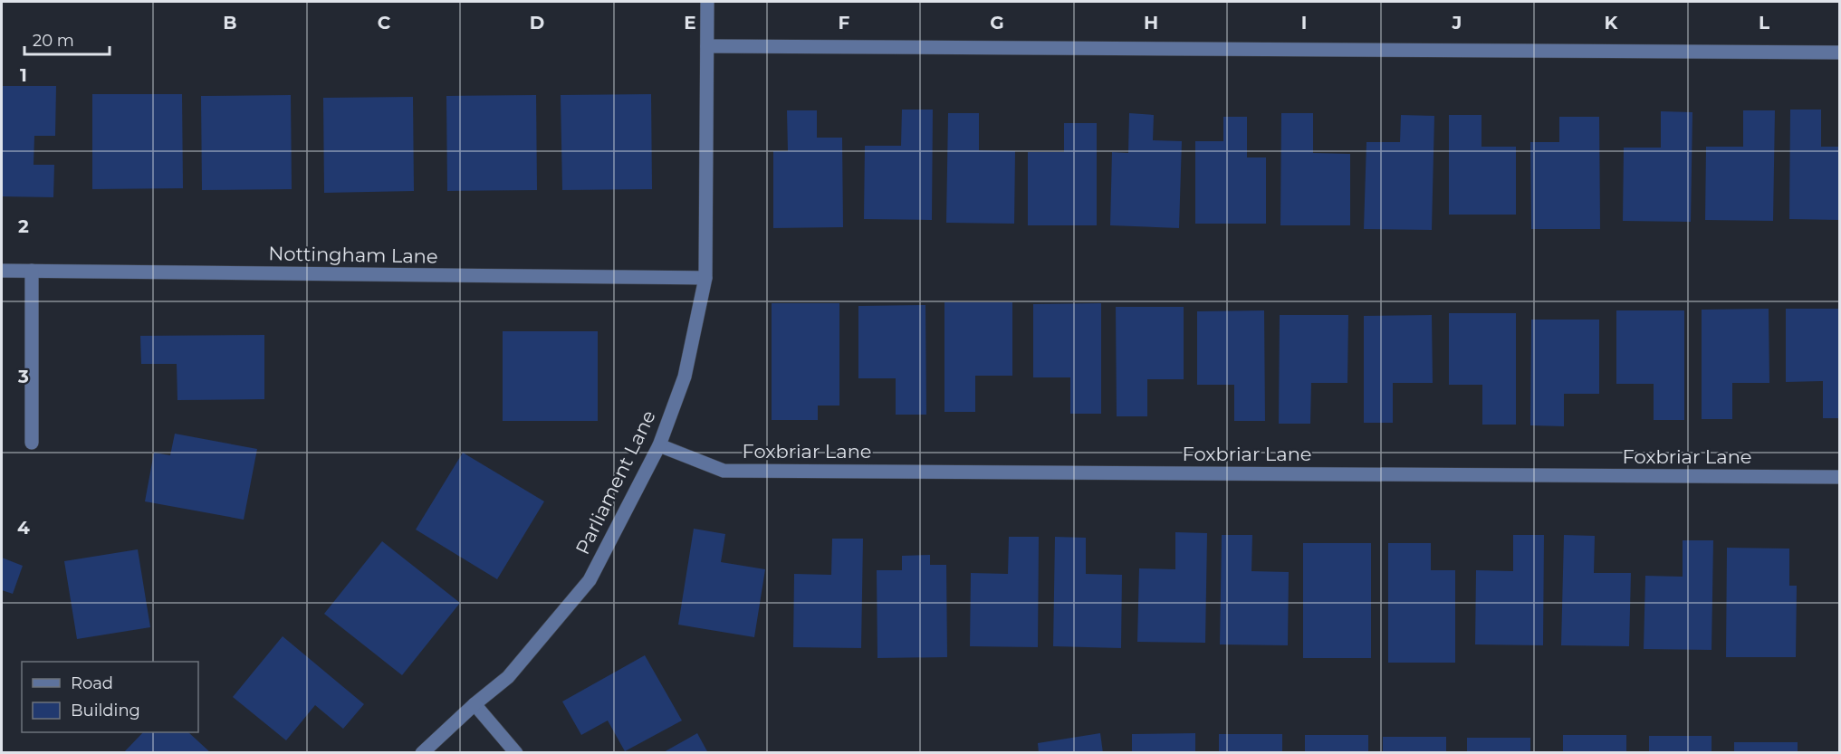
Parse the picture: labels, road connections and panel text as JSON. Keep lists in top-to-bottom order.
{
  "streets": {
    "street": ["Nottingham Lane", "Foxbriar Lane", "Parliament Lane"]
  },
  "crossings": [
    ["Nottingham Lane", "Parliament Lane"],
    ["Foxbriar Lane", "Parliament Lane"]
  ],
  "legend": ["Road", "Building"],
  "scale_bar": "20 m",
  "grid": {
    "columns": [
      "B",
      "C",
      "D",
      "E",
      "F",
      "G",
      "H",
      "I",
      "J",
      "K",
      "L"
    ],
    "rows": [
      "1",
      "2",
      "3",
      "4"
    ]
  }
}
